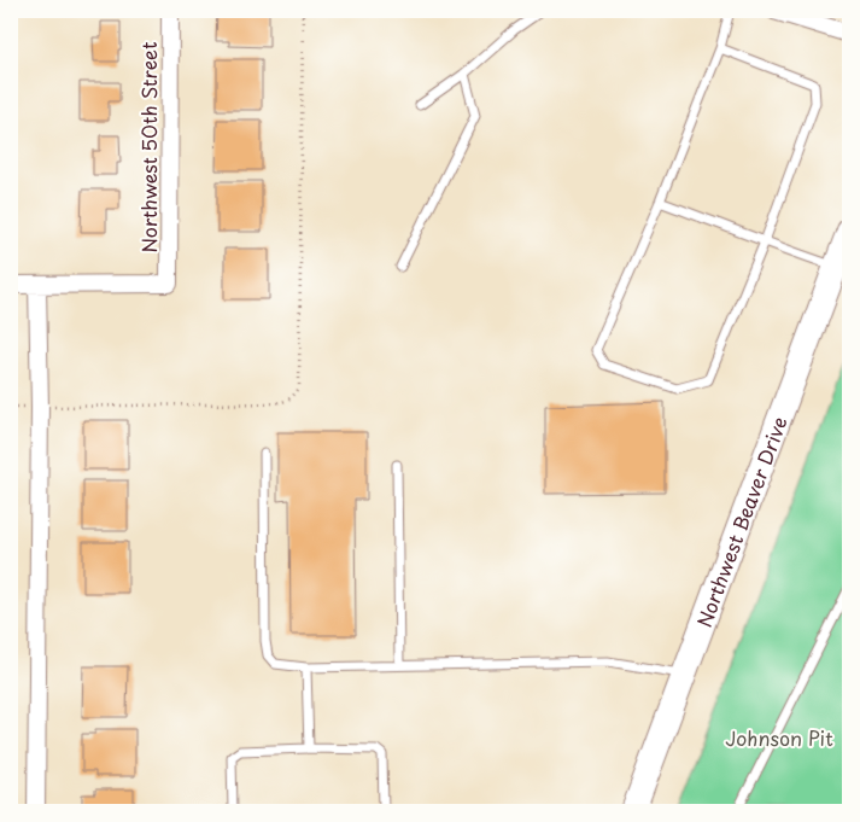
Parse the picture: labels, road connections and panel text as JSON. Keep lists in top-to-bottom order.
{
  "streets": {
    "main road": ["Northwest Beaver Drive"],
    "street": ["Northwest 50th Street"]
  },
  "parks": ["Johnson Pit"]
}
